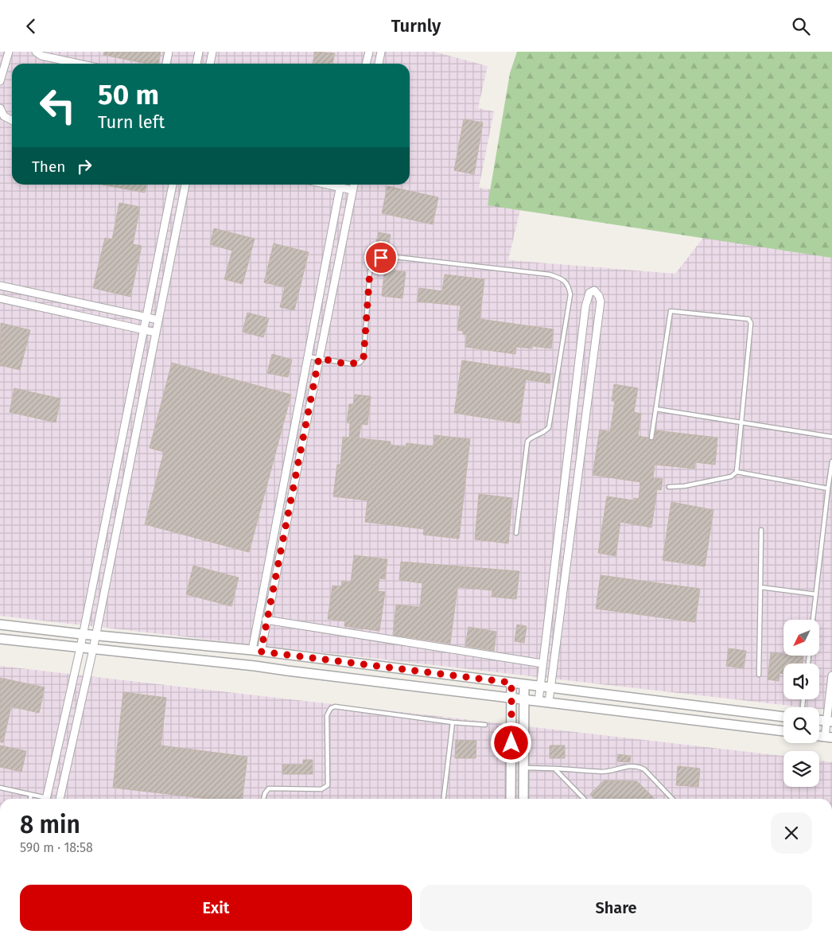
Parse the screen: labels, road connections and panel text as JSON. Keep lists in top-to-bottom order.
{
  "north": "bottom left",
  "page": {
    "header": "Turnly",
    "turn": ["50 m", "Turn left"],
    "then": "Then",
    "heading": ["8 min", "590 m · 18:58"],
    "buttons": ["Exit", "Share"]
  }
}
